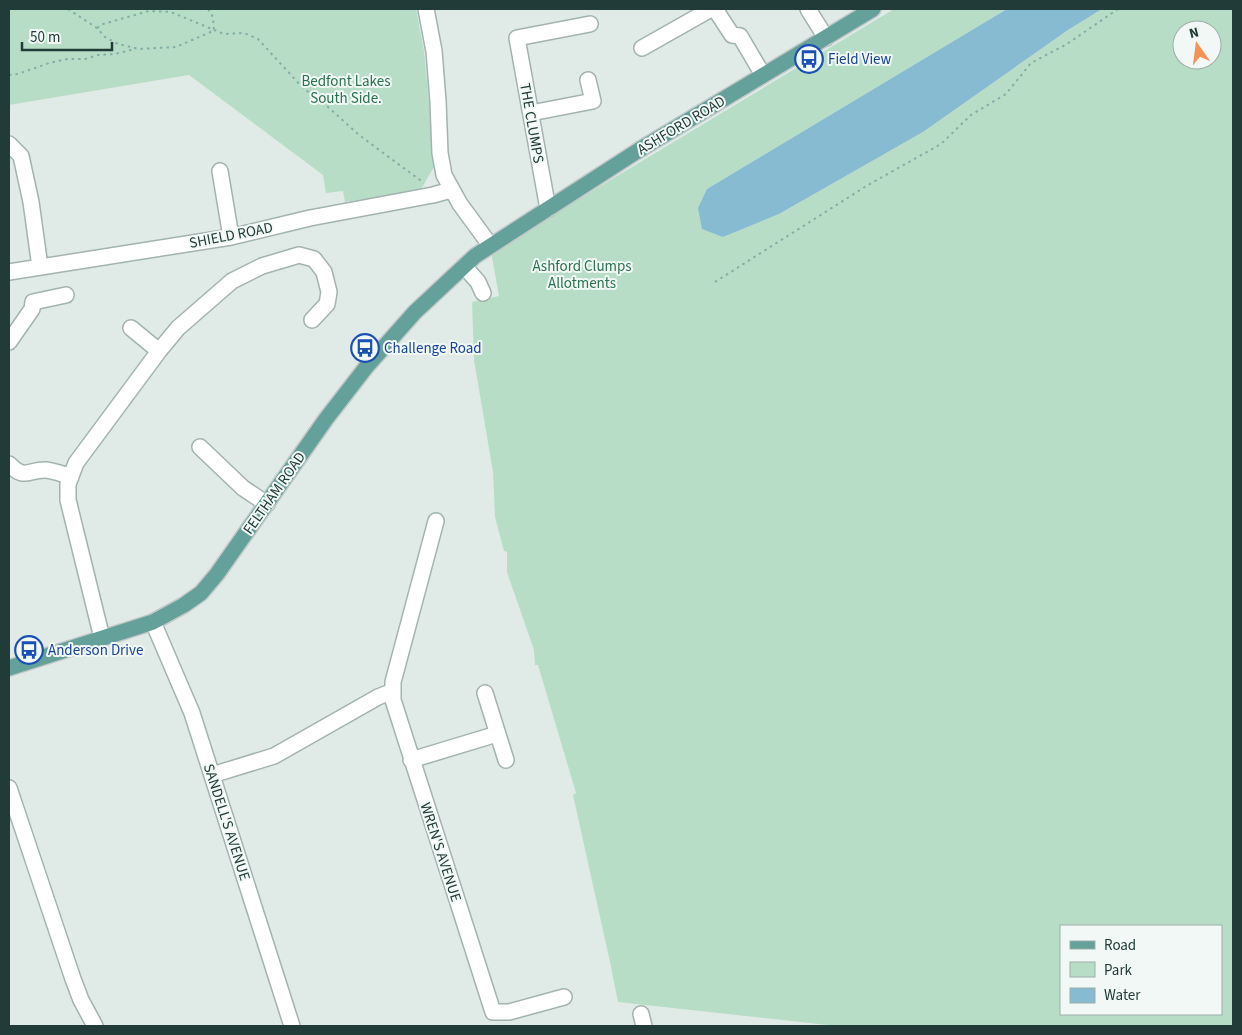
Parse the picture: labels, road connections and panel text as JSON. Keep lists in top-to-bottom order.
{
  "streets": {
    "main road": ["ASHFORD ROAD", "FELTHAM ROAD"],
    "street": [
      "THE CLUMPS",
      "SHIELD ROAD",
      "SANDELL'S AVENUE",
      "WREN'S AVENUE"
    ]
  },
  "crossings": [
    ["THE CLUMPS", "ASHFORD ROAD"],
    ["ASHFORD ROAD", "FELTHAM ROAD"],
    ["FELTHAM ROAD", "SANDELL'S AVENUE"]
  ],
  "parks": ["Bedfont Lakes South Side.", "Ashford Clumps Allotments"],
  "places": {
    "bus stop": ["Field View", "Challenge Road", "Anderson Drive"]
  },
  "legend": ["Road", "Park", "Water"],
  "scale_bar": "50 m",
  "north": "top"
}
